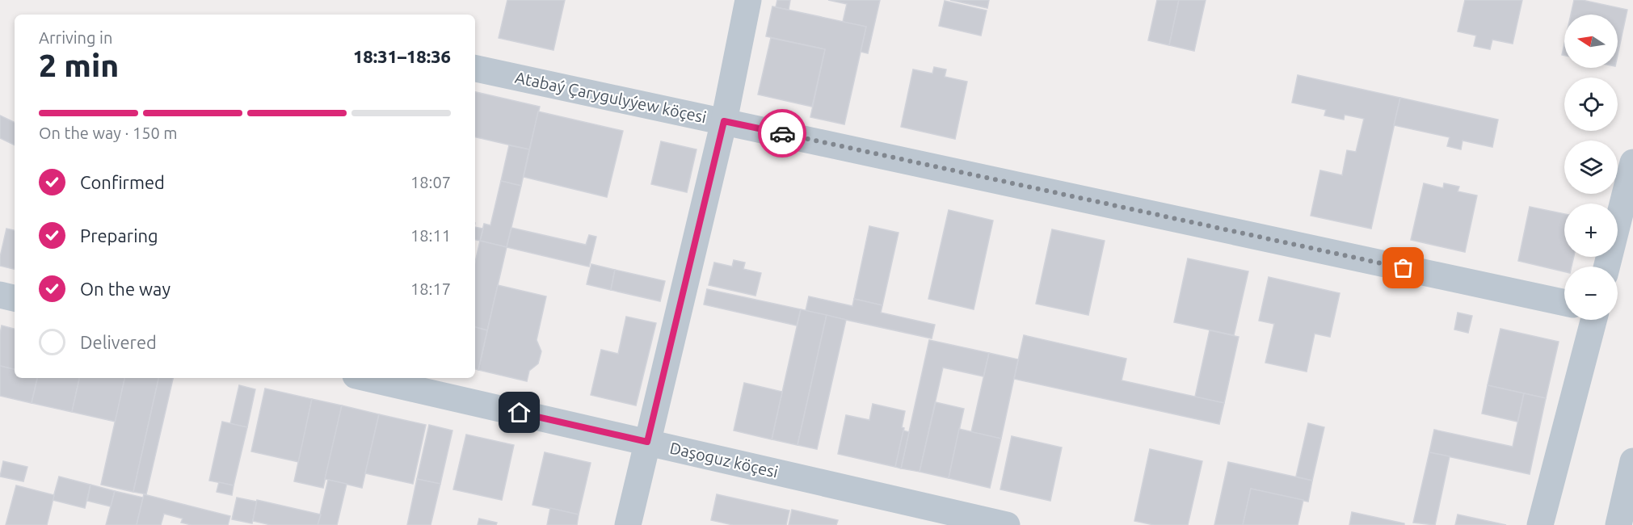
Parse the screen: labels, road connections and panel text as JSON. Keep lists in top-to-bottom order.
{
  "streets": {
    "street": ["Atabaý Çarygulyýew köçesi", "Daşoguz köçesi"]
  },
  "north": "left",
  "page": {
    "map_buttons": ["+", "−"],
    "heading": ["2 min", "Arriving in", "18:31–18:36"],
    "bar": "On the way · 150 m",
    "list": [
      ["Confirmed", "18:07"],
      ["Preparing", "18:11"],
      ["On the way", "18:17"],
      "Delivered"
    ]
  }
}
